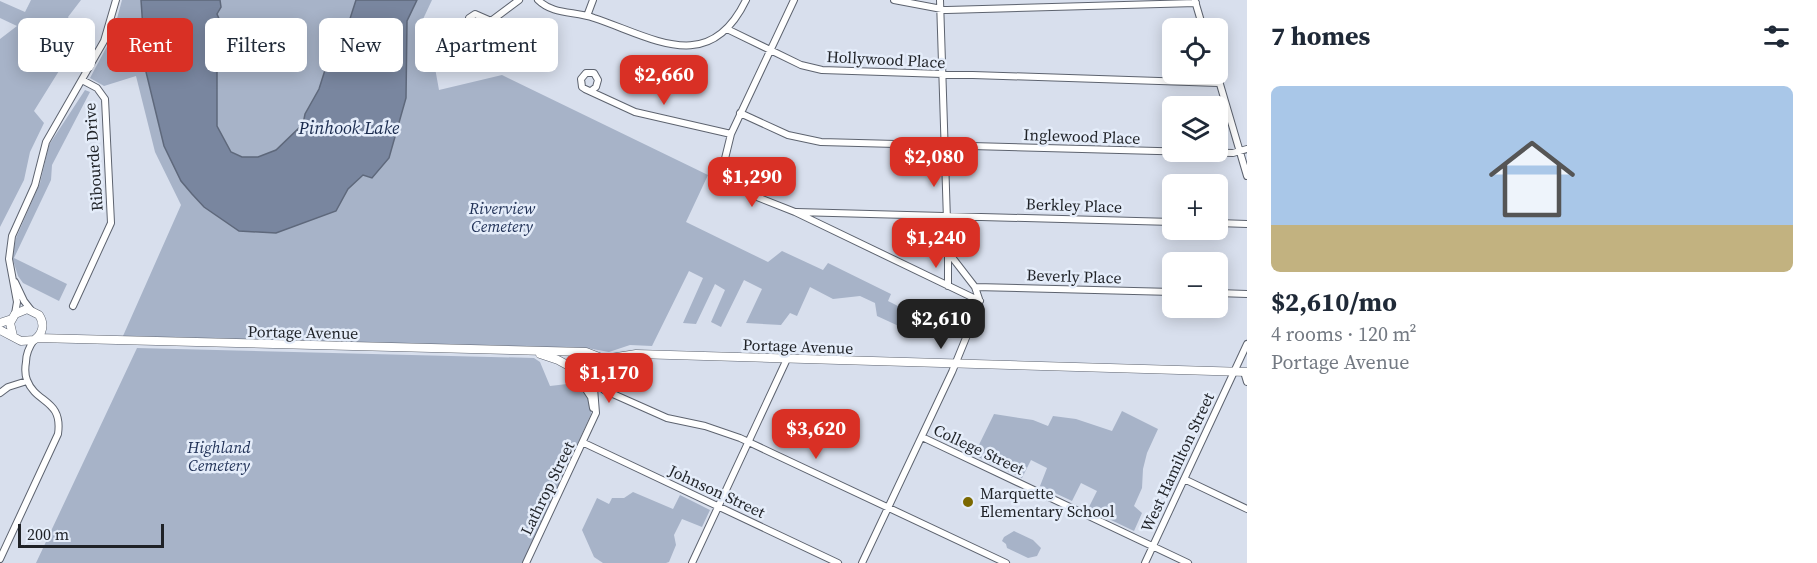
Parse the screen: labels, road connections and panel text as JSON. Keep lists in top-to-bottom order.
{
  "streets": {
    "main road": ["Portage Avenue"],
    "street": [
      "Hollywood Place",
      "Inglewood Place",
      "Ribourde Drive",
      "Berkley Place",
      "Beverly Place",
      "College Street",
      "West Hamilton Street",
      "Lathrop Street",
      "Johnson Street"
    ]
  },
  "crossings": [
    ["Portage Avenue", "West Hamilton Street"],
    ["Portage Avenue", "Lathrop Street"],
    ["College Street", "West Hamilton Street"],
    ["Lathrop Street", "Johnson Street"]
  ],
  "water": ["Pinhook Lake"],
  "parks": ["Riverview Cemetery", "Highland Cemetery"],
  "places": ["Marquette Elementary School"],
  "scale_bar": "200 m",
  "page": {
    "heading": "7 homes",
    "map_buttons": ["+", "−"],
    "chip": [
      "Buy",
      "Rent",
      "Filters",
      "New",
      "Apartment"
    ],
    "price": [
      "$2,660",
      "$2,080",
      "$1,290",
      "$1,240",
      "$2,610",
      "$1,170",
      "$3,620"
    ],
    "list": [
      {
        "name": "$2,610/mo",
        "note": "4 rooms · 120 m² · Portage Avenue"
      }
    ],
    "scale": "200 m"
  }
}
